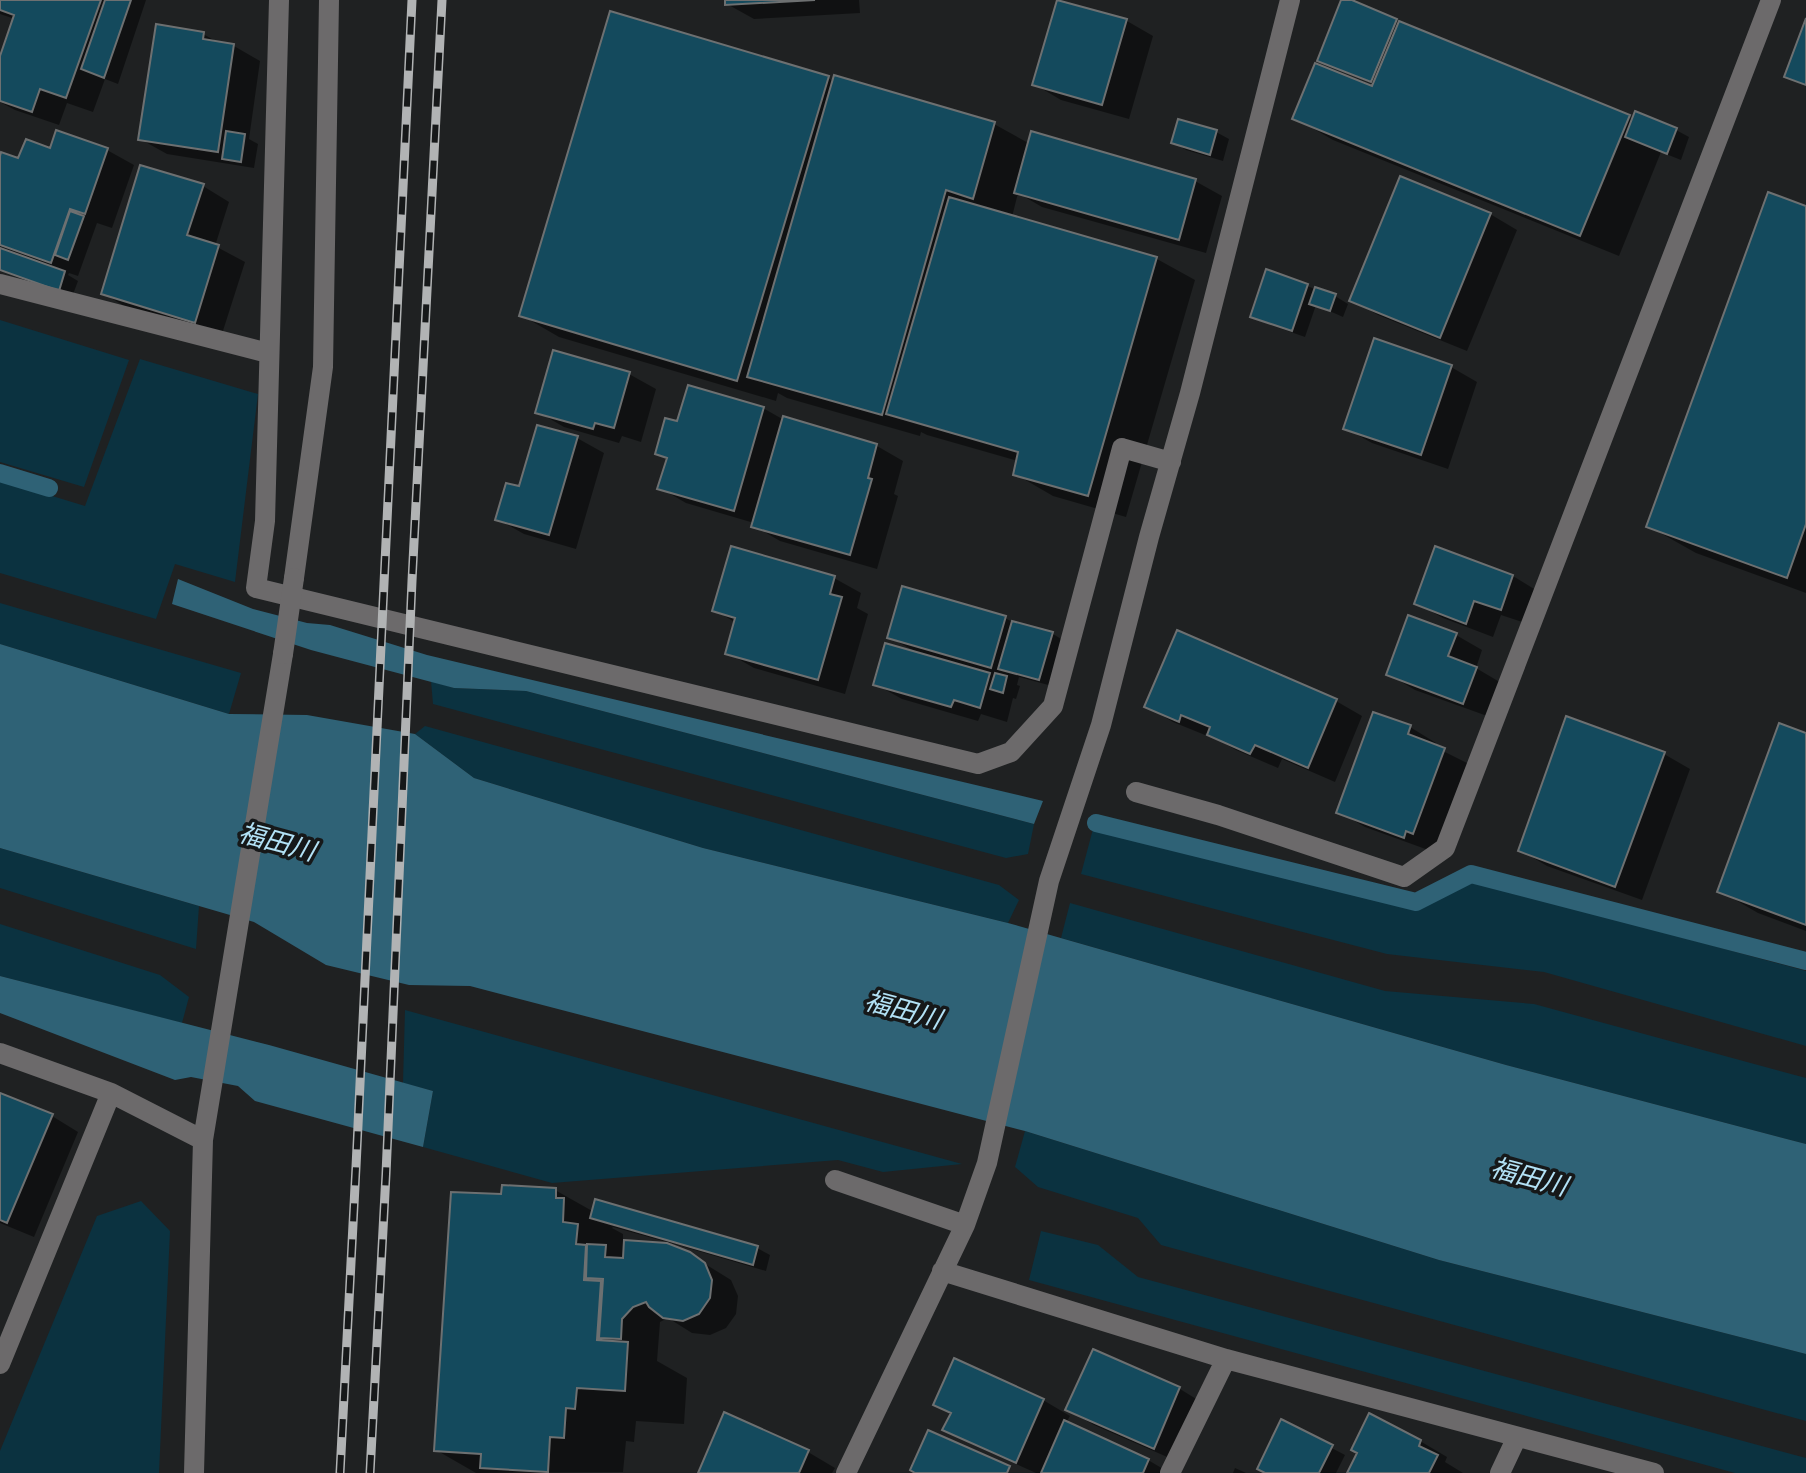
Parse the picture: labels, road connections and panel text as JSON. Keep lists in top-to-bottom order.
{
  "water": ["福田川"]
}
